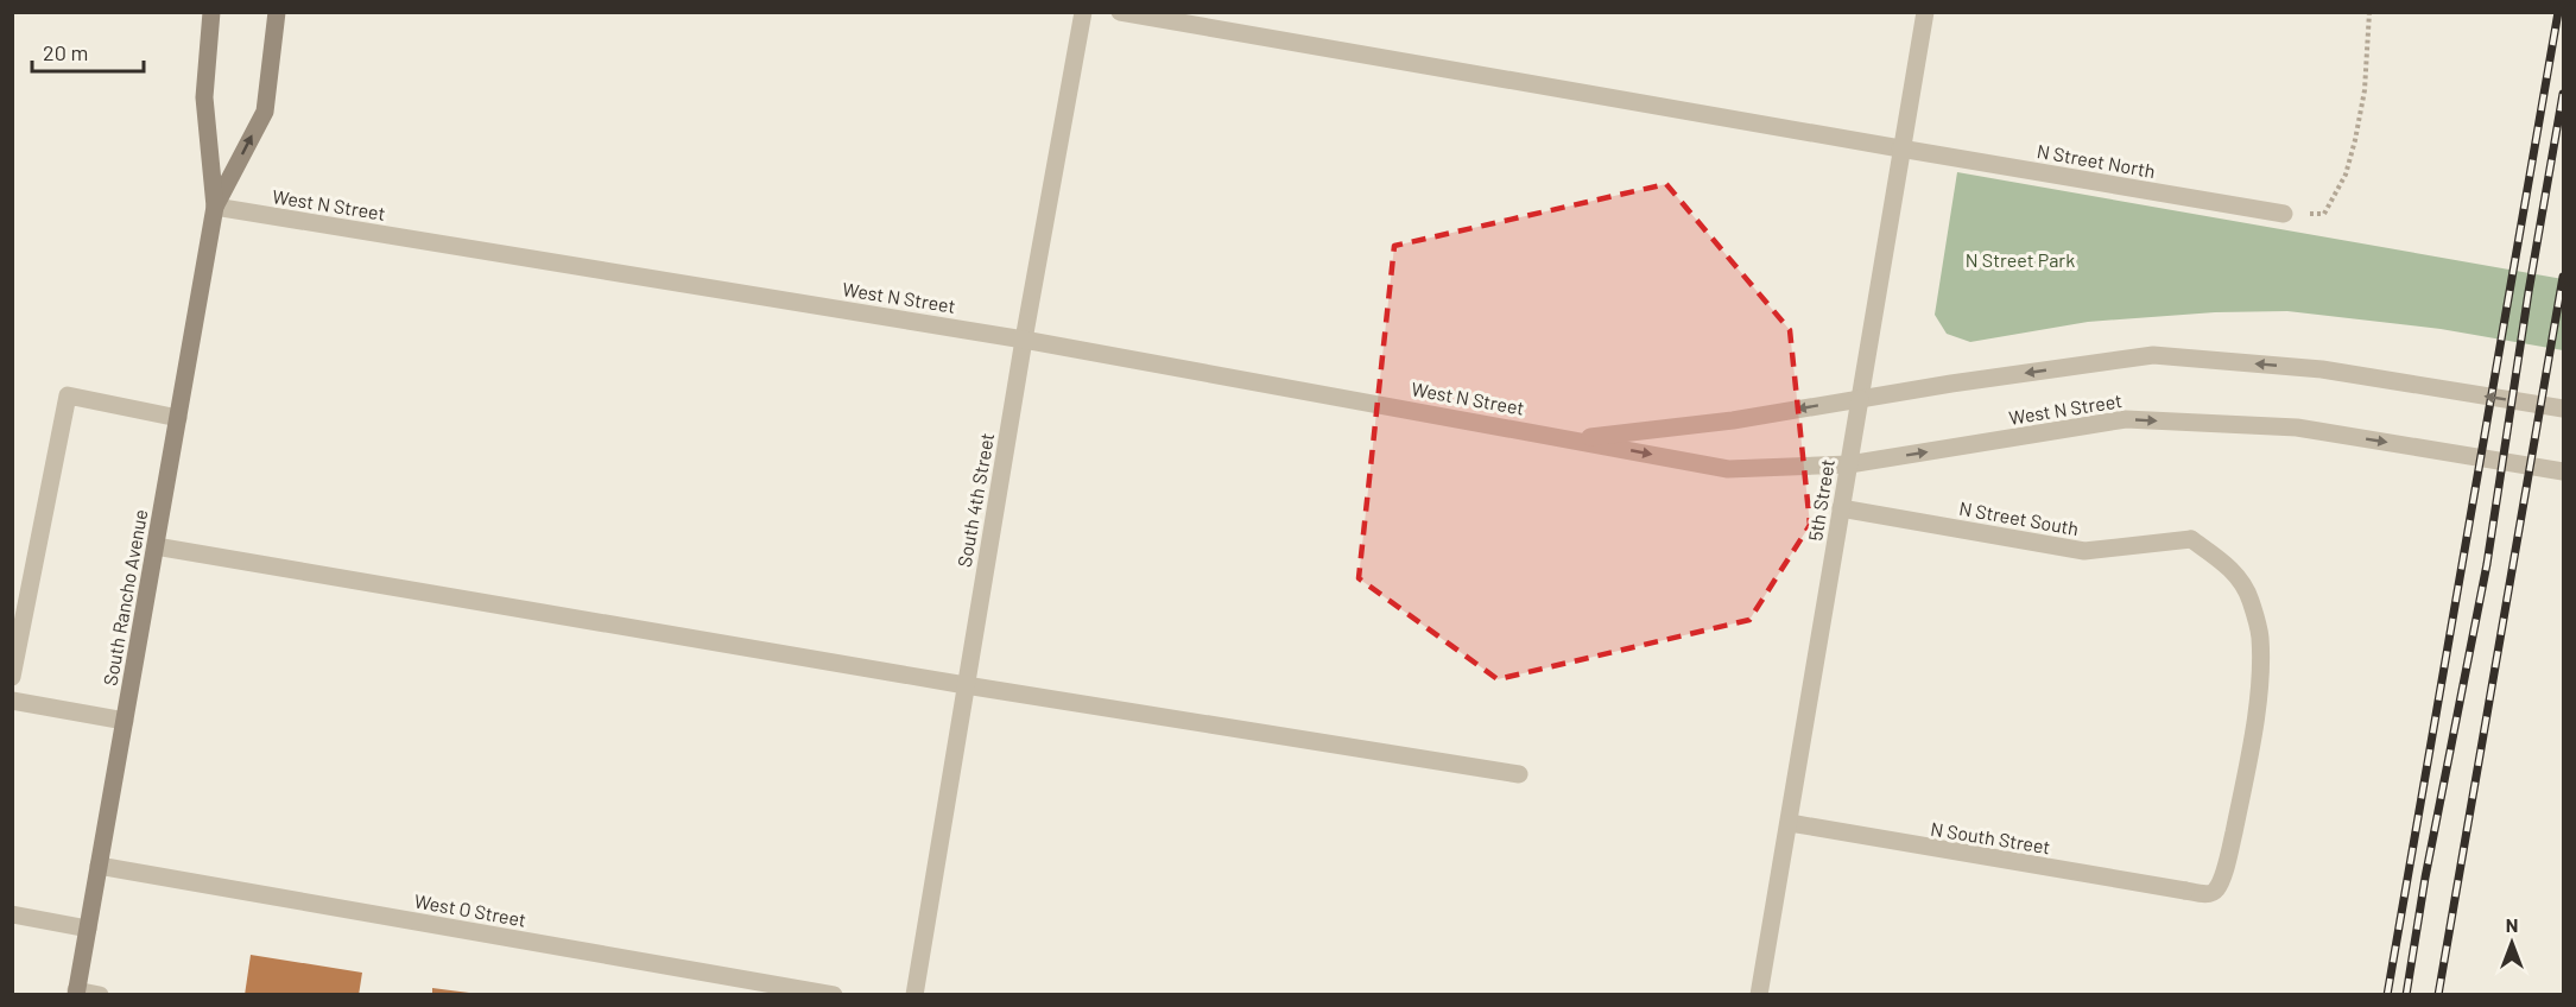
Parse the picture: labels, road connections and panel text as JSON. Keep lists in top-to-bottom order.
{
  "streets": {
    "main road": ["South Rancho Avenue"],
    "street": [
      "N Street North",
      "West N Street",
      "South 4th Street",
      "5th Street",
      "N Street South",
      "N South Street",
      "West O Street"
    ]
  },
  "crossings": [
    ["N Street North", "5th Street"],
    ["West N Street", "South 4th Street"],
    ["West N Street", "5th Street"],
    ["West N Street", "South Rancho Avenue"],
    ["5th Street", "N Street South"],
    ["5th Street", "N South Street"],
    ["N Street South", "N South Street"],
    ["South Rancho Avenue", "West O Street"]
  ],
  "parks": ["N Street Park"],
  "scale_bar": "20 m",
  "north": "top"
}
